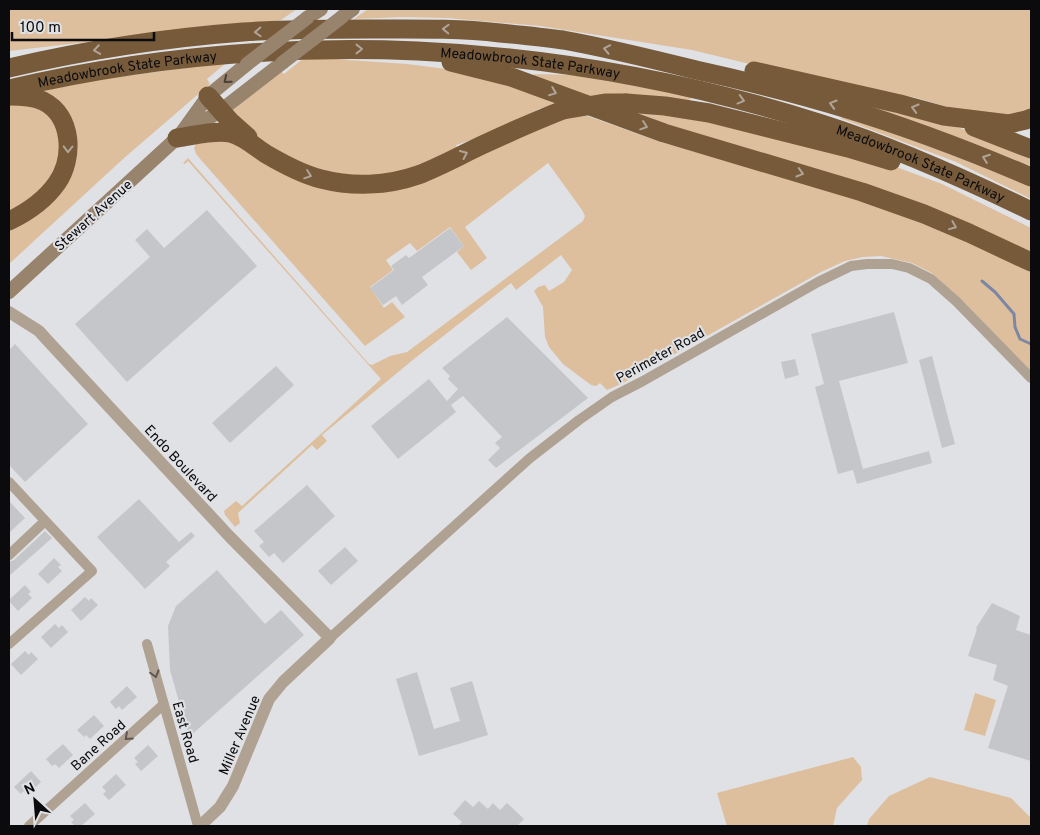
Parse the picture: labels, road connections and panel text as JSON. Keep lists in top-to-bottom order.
{
  "streets": {
    "highway": ["Meadowbrook State Parkway"],
    "main road": ["Stewart Avenue"],
    "street": [
      "Perimeter Road",
      "Endo Boulevard",
      "East Road",
      "Miller Avenue",
      "Bane Road"
    ]
  },
  "crossings": [
    ["Perimeter Road", "Endo Boulevard"],
    ["Perimeter Road", "Miller Avenue"],
    ["Endo Boulevard", "Miller Avenue"],
    ["East Road", "Miller Avenue"],
    ["East Road", "Bane Road"]
  ],
  "one_way": ["Bane Road"],
  "scale_bar": "100 m",
  "north": "top left"
}
